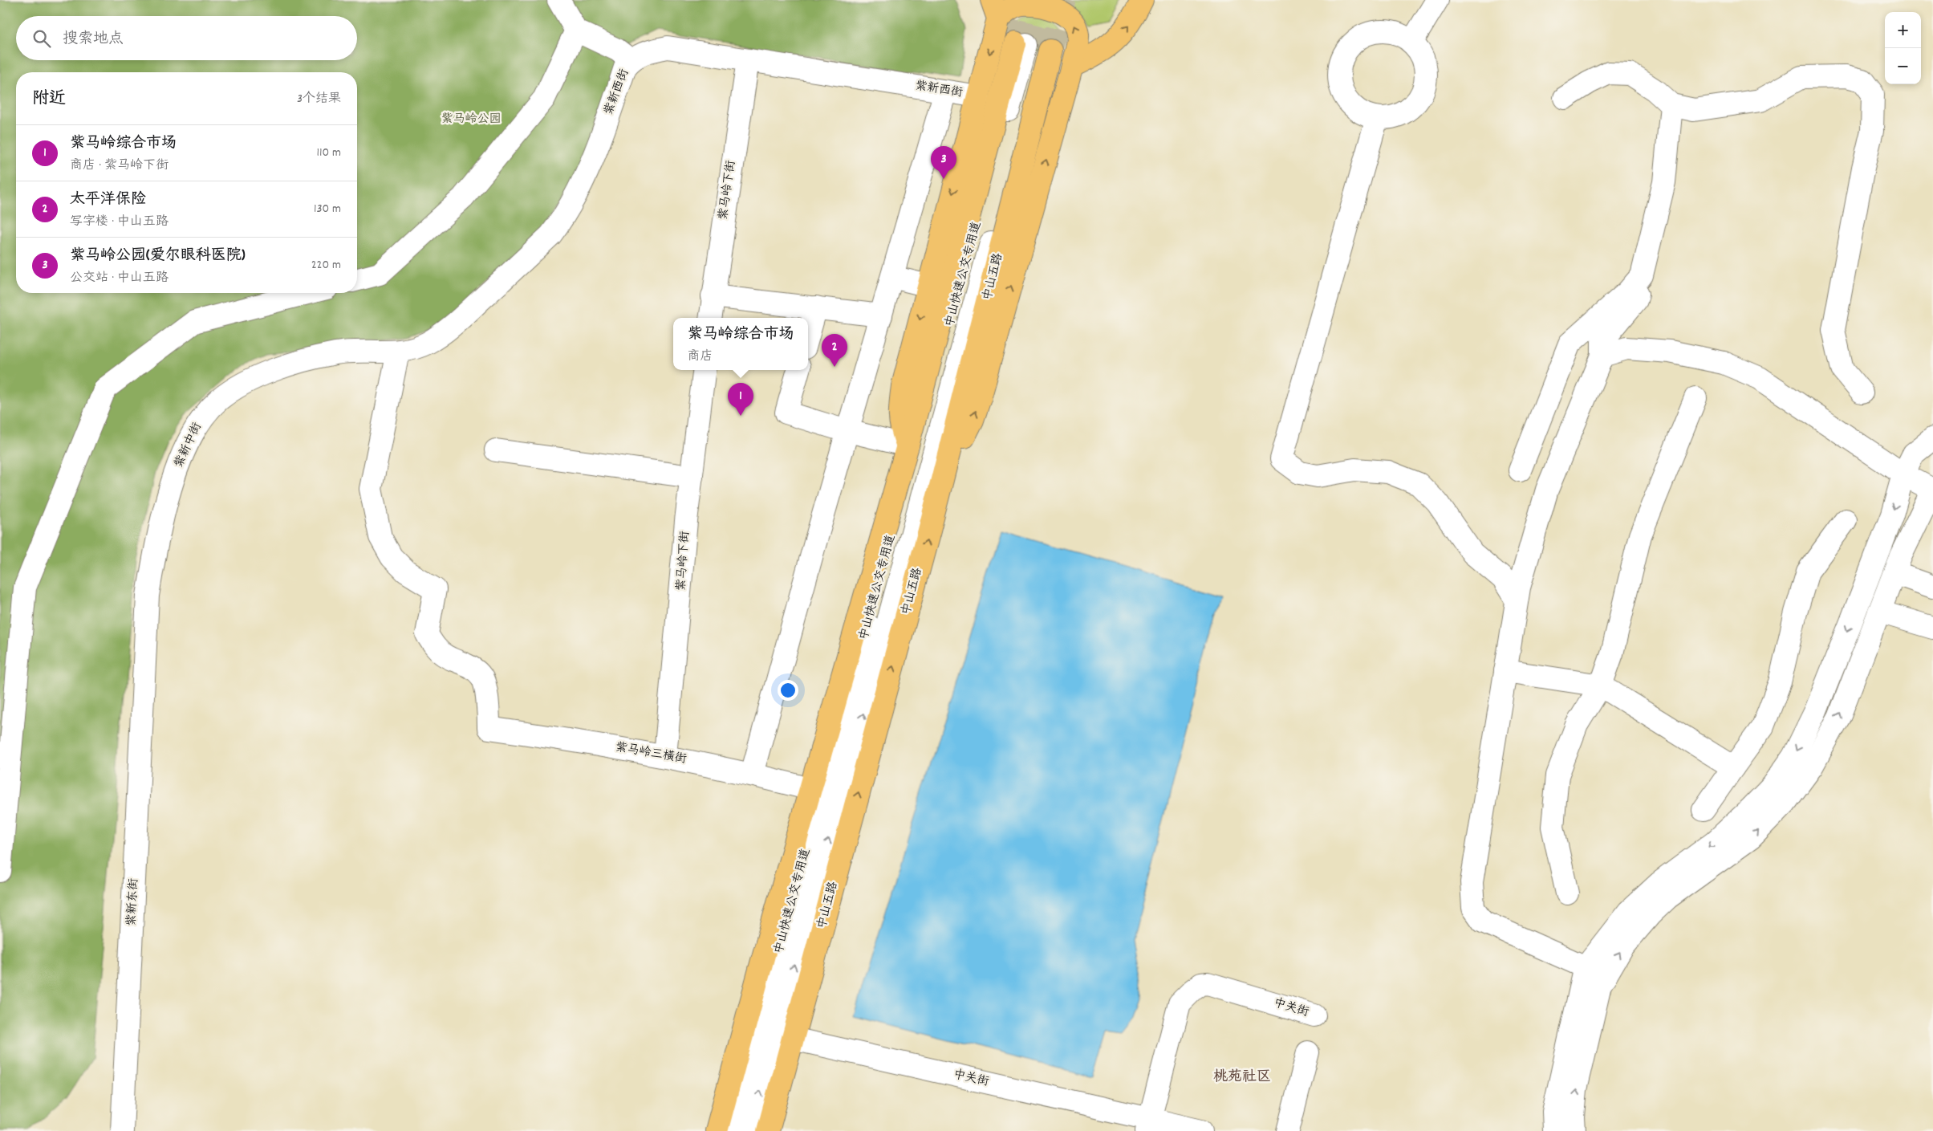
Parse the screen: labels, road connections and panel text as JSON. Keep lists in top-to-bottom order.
{
  "streets": {
    "main road": ["中山五路"],
    "street": [
      "紫新西街",
      "紫马岭下街",
      "中山快速公交专用道",
      "紫新中街",
      "紫马岭三横街",
      "紫新东街",
      "中关街"
    ]
  },
  "crossings": [
    ["紫新西街", "紫马岭下街"],
    ["紫新西街", "紫新中街"],
    ["紫新西街", "紫马岭三横街"],
    ["紫马岭下街", "紫马岭三横街"],
    ["中山快速公交专用道", "中山五路"],
    ["中山五路", "中关街"],
    ["紫新中街", "紫马岭三横街"],
    ["紫新中街", "紫新东街"]
  ],
  "districts": ["桃苑社区"],
  "parks": ["紫马岭公园"],
  "page": {
    "map_buttons": ["+", "−"],
    "search": "搜索地点",
    "heading": ["附近", "3个结果"],
    "list": [
      {
        "mark": "1",
        "name": "紫马岭综合市场",
        "note": "商店 · 紫马岭下街",
        "value": "110 m"
      },
      {
        "mark": "2",
        "name": "太平洋保险",
        "note": "写字楼 · 中山五路",
        "value": "130 m"
      },
      {
        "mark": "3",
        "name": "紫马岭公园(爱尔眼科医院)",
        "note": "公交站 · 中山五路",
        "value": "220 m"
      }
    ],
    "pins": ["3", "2", "1"],
    "popup": ["紫马岭综合市场", "商店"]
  }
}
